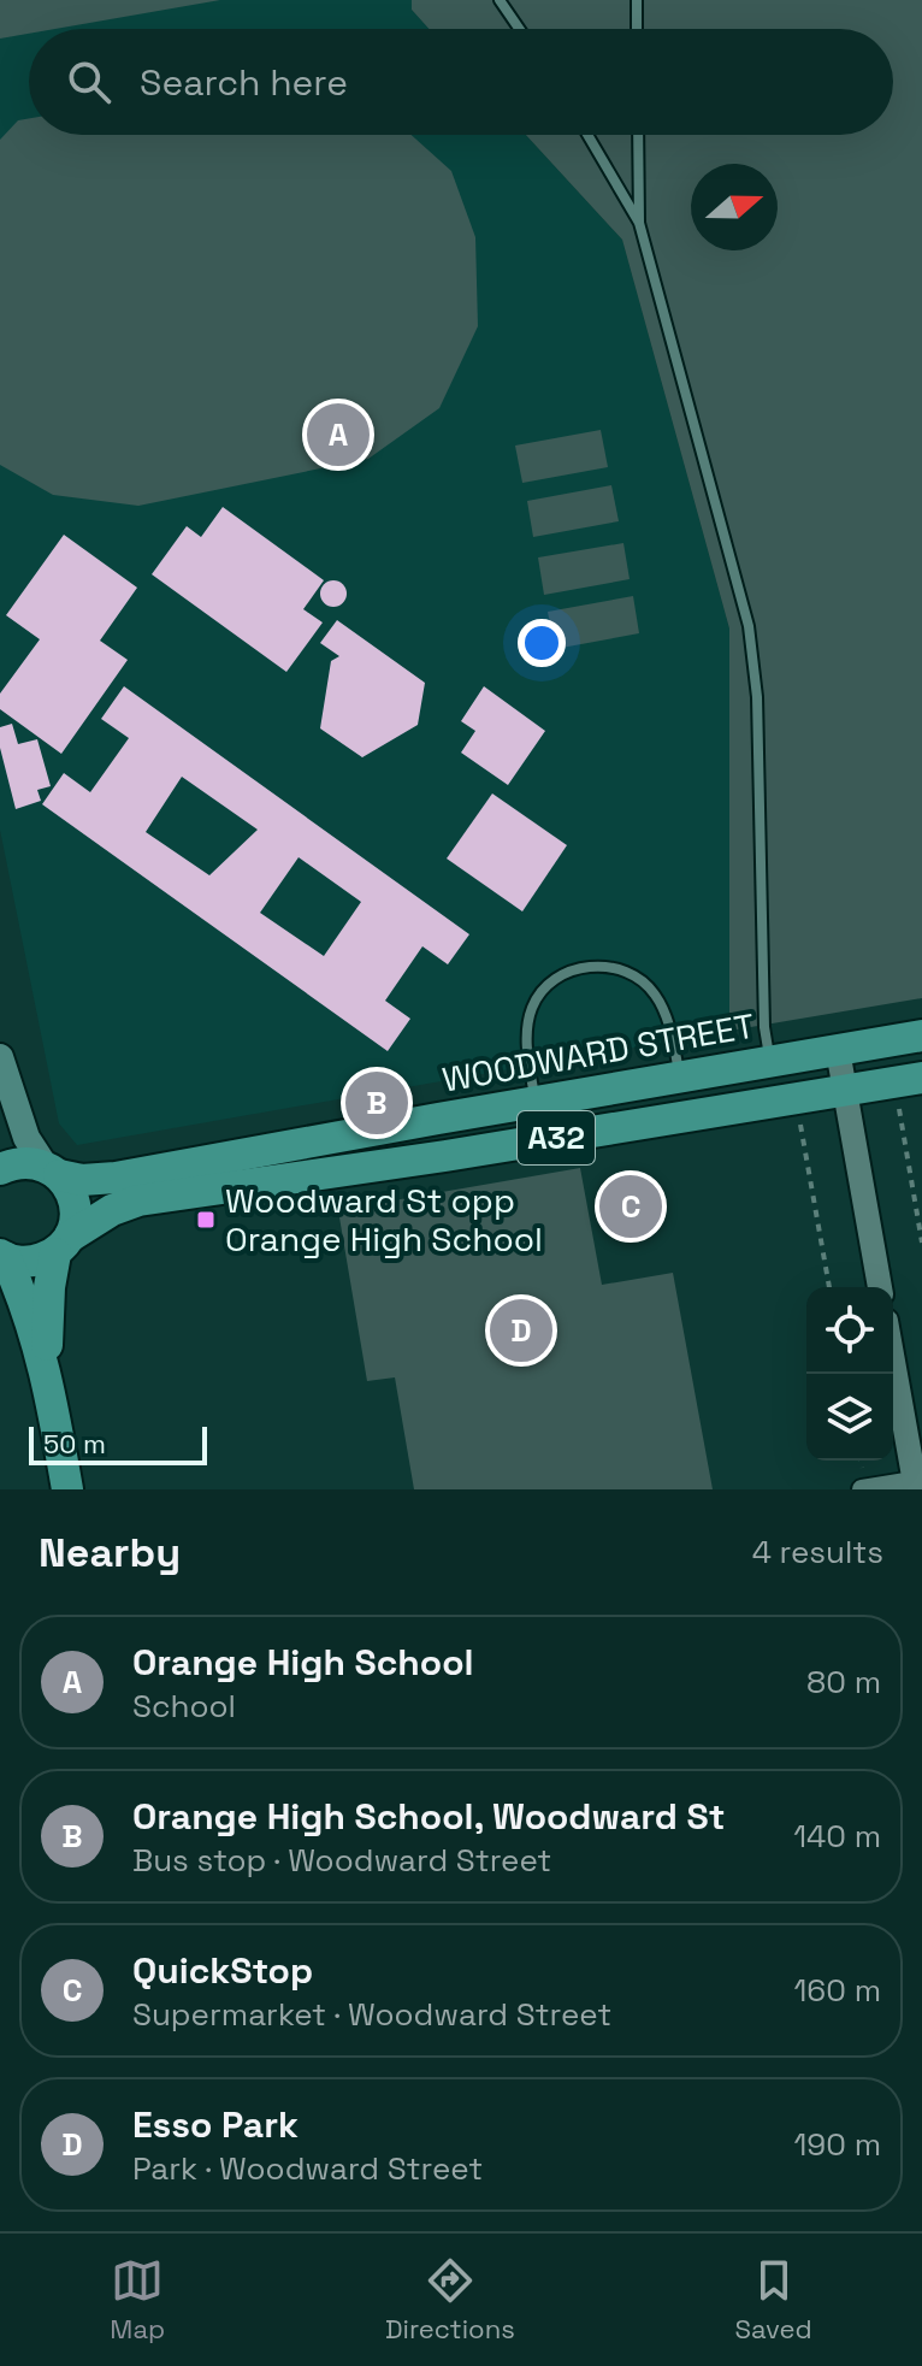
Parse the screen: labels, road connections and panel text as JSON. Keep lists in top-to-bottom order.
{
  "streets": {
    "highway": ["WOODWARD STREET", "A32"]
  },
  "crossings": [
    ["WOODWARD STREET", "A32"]
  ],
  "places": {
    "transit": ["Woodward St opp Orange High School"]
  },
  "scale_bar": "50 m",
  "north": "right",
  "page": {
    "search": "Search here",
    "pins": [
      "A",
      "B",
      "C",
      "D"
    ],
    "scale": "50 m",
    "heading": ["Nearby", "4 results"],
    "list": [
      {
        "mark": "A",
        "name": "Orange High School",
        "note": "School",
        "value": "80 m"
      },
      {
        "mark": "B",
        "name": "Orange High School, Woodward St",
        "note": "Bus stop · Woodward Street",
        "value": "140 m"
      },
      {
        "mark": "C",
        "name": "QuickStop",
        "note": "Supermarket · Woodward Street",
        "value": "160 m"
      },
      {
        "mark": "D",
        "name": "Esso Park",
        "note": "Park · Woodward Street",
        "value": "190 m"
      }
    ],
    "nav": ["Map", "Directions", "Saved"]
  }
}
